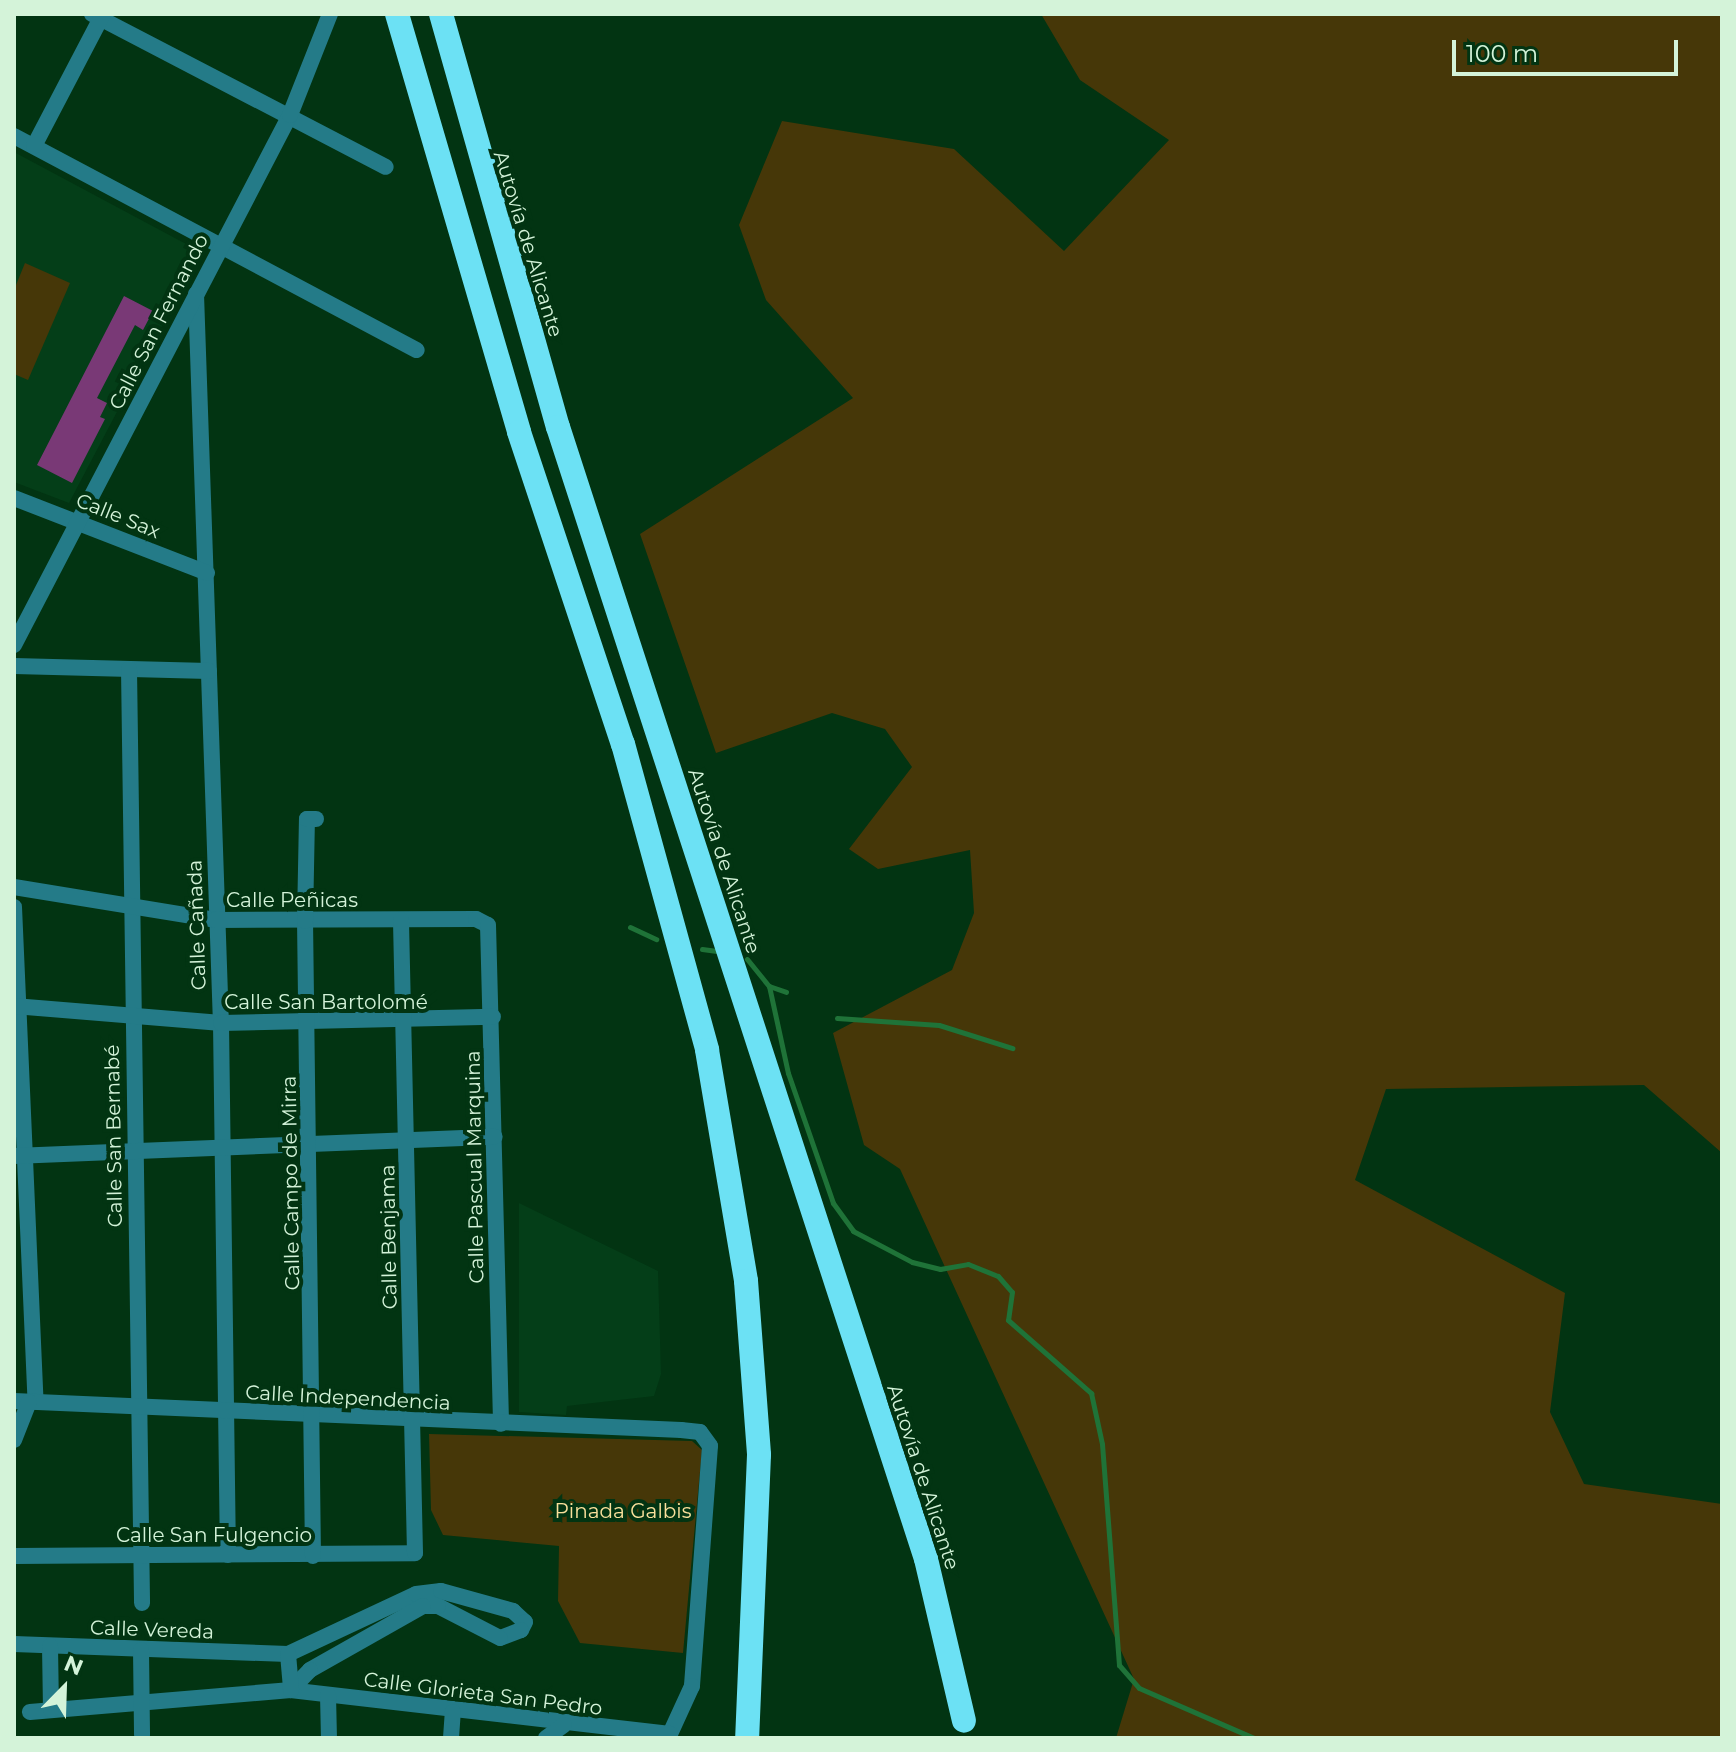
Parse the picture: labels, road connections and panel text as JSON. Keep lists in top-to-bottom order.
{
  "streets": {
    "highway": ["Autovía de Alicante"],
    "street": [
      "Calle San Fernando",
      "Calle Sax",
      "Calle Peñicas",
      "Calle Cañada",
      "Calle San Bartolomé",
      "Calle San Bernabé",
      "Calle Pascual Marquina",
      "Calle Campo de Mirra",
      "Calle Benjama",
      "Calle Independencia",
      "Calle San Fulgencio",
      "Calle Vereda",
      "Calle Glorieta San Pedro"
    ]
  },
  "crossings": [
    ["Calle San Fernando", "Calle Sax"],
    ["Calle San Fernando", "Calle Cañada"],
    ["Calle Sax", "Calle Cañada"],
    ["Calle Peñicas", "Calle Cañada"],
    ["Calle Peñicas", "Calle San Bernabé"],
    ["Calle Peñicas", "Calle Pascual Marquina"],
    ["Calle Peñicas", "Calle Campo de Mirra"],
    ["Calle Peñicas", "Calle Benjama"],
    ["Calle Cañada", "Calle San Bartolomé"],
    ["Calle Cañada", "Calle Independencia"],
    ["Calle Cañada", "Calle San Fulgencio"],
    ["Calle San Bartolomé", "Calle San Bernabé"],
    ["Calle San Bartolomé", "Calle Pascual Marquina"],
    ["Calle San Bartolomé", "Calle Campo de Mirra"],
    ["Calle San Bartolomé", "Calle Benjama"],
    ["Calle San Bernabé", "Calle Independencia"],
    ["Calle San Bernabé", "Calle San Fulgencio"],
    ["Calle Pascual Marquina", "Calle Independencia"],
    ["Calle Campo de Mirra", "Calle Independencia"],
    ["Calle Campo de Mirra", "Calle San Fulgencio"],
    ["Calle Benjama", "Calle Independencia"],
    ["Calle Benjama", "Calle San Fulgencio"],
    ["Calle Independencia", "Calle Glorieta San Pedro"]
  ],
  "parks": ["Pinada Galbis"],
  "scale_bar": "100 m",
  "north": "top right"
}
